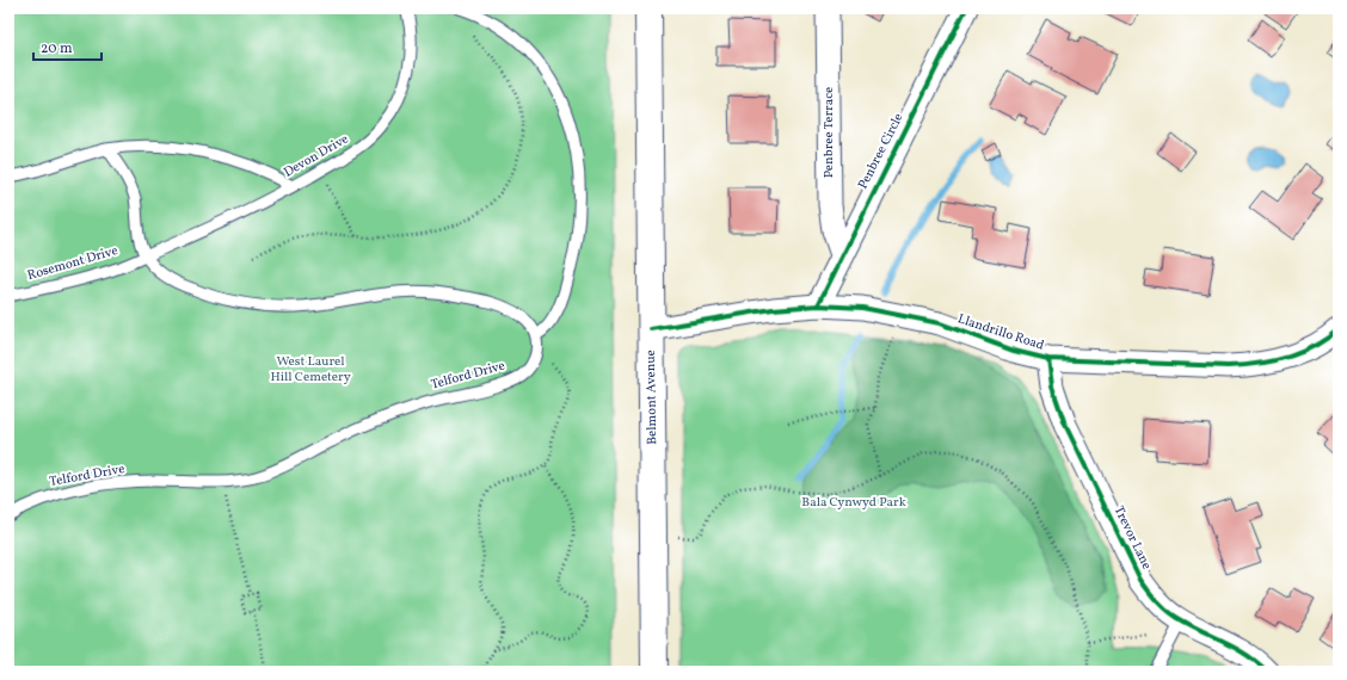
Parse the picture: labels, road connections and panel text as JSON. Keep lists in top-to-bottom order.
{
  "streets": {
    "main road": ["Belmont Avenue"],
    "street": [
      "Penbree Terrace",
      "Penbree Circle",
      "Llandrillo Road",
      "Trevor Lane"
    ],
    "lane": ["Devon Drive", "Rosemont Drive", "Telford Drive"]
  },
  "crossings": [
    ["Penbree Terrace", "Penbree Circle"],
    ["Penbree Circle", "Llandrillo Road"],
    ["Devon Drive", "Rosemont Drive"],
    ["Llandrillo Road", "Belmont Avenue"],
    ["Llandrillo Road", "Trevor Lane"]
  ],
  "parks": ["West Laurel Hill Cemetery", "Bala Cynwyd Park"],
  "scale_bar": "20 m"
}
